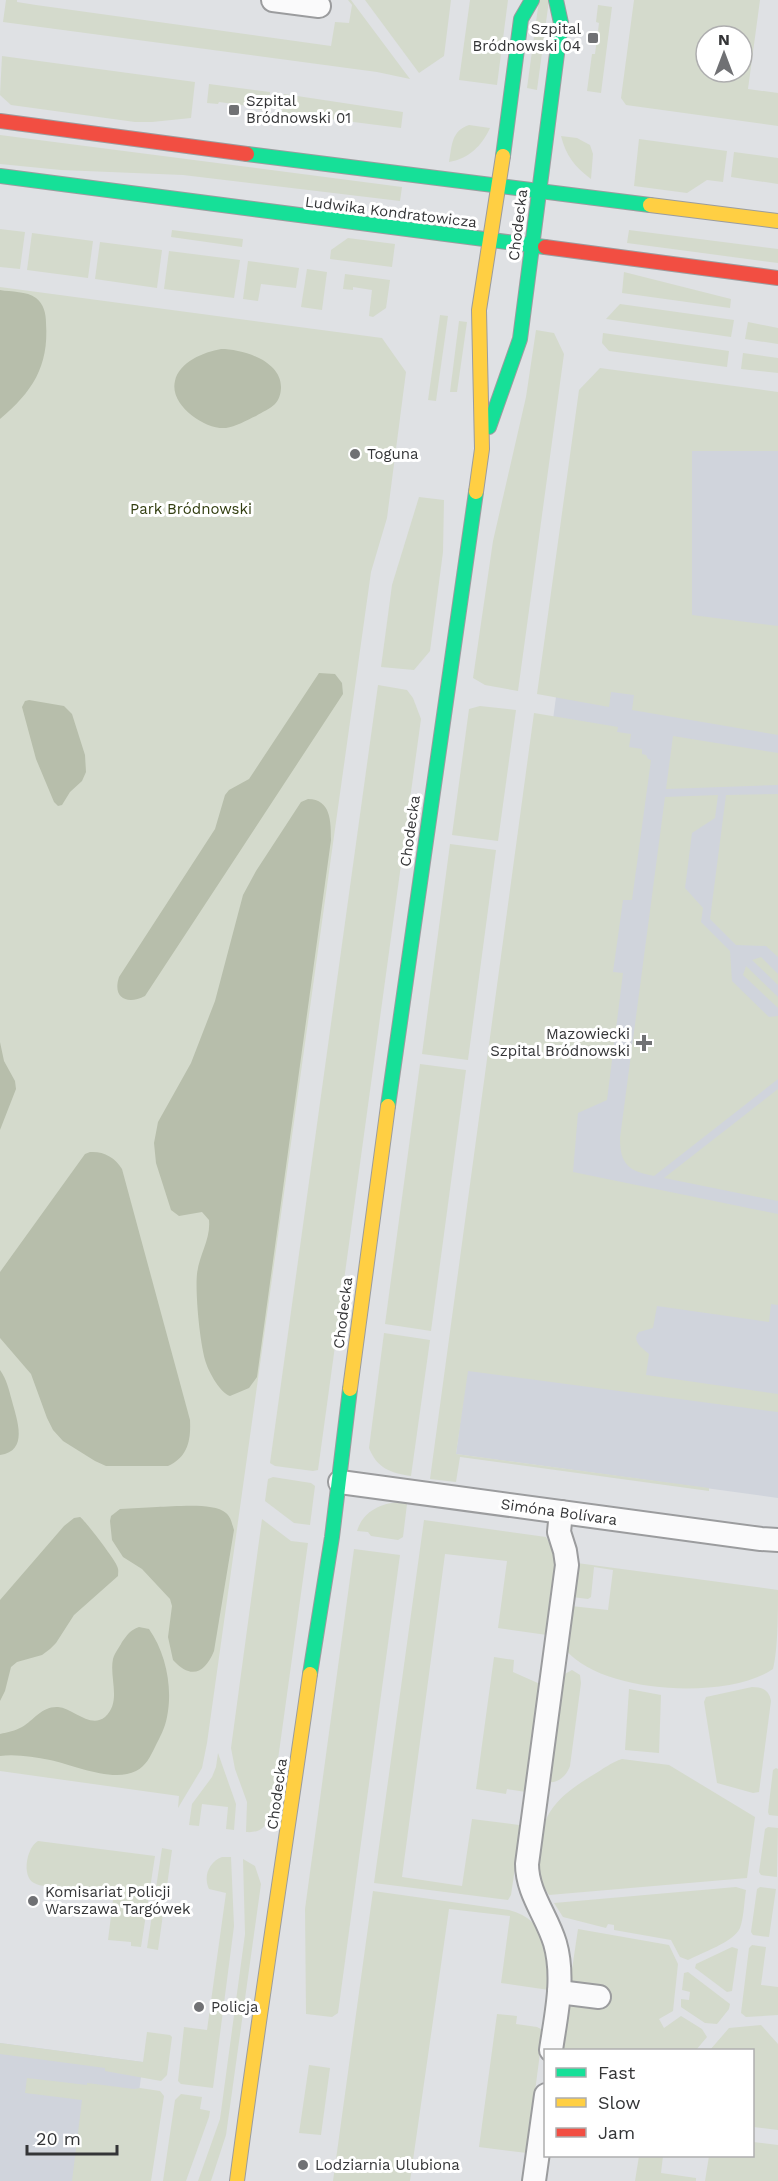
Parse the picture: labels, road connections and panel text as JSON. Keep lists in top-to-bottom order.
{
  "streets": {
    "street": ["Ludwika Kondratowicza", "Chodecka", "Simóna Bolívara"]
  },
  "crossings": [
    ["Ludwika Kondratowicza", "Chodecka"],
    ["Chodecka", "Simóna Bolívara"]
  ],
  "parks": ["Park Bródnowski"],
  "places": {
    "transit": ["Szpital Bródnowski 04", "Szpital Bródnowski 01"],
    "other": [
      "Toguna",
      "Komisariat Policji Warszawa Targówek",
      "Policja",
      "Lodziarnia Ulubiona"
    ],
    "health": ["Mazowiecki Szpital Bródnowski"]
  },
  "legend": ["Fast", "Slow", "Jam"],
  "scale_bar": "20 m",
  "north": "top"
}
